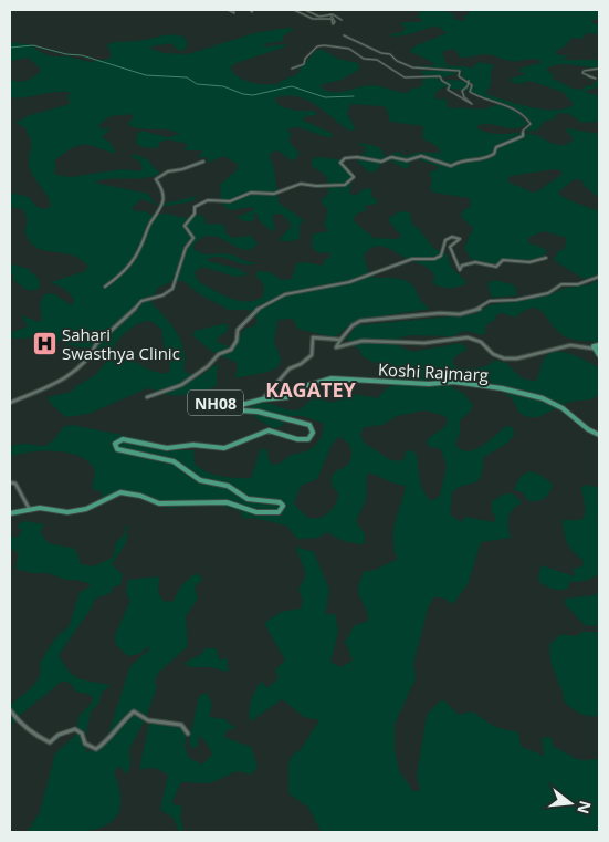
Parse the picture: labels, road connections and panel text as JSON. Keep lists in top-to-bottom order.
{
  "streets": {
    "main road": ["Koshi Rajmarg", "NH08"]
  },
  "crossings": [
    ["Koshi Rajmarg", "NH08"]
  ],
  "districts": ["KAGATEY"],
  "places": {
    "hospital": ["Sahari Swasthya Clinic"]
  },
  "north": "right"
}
